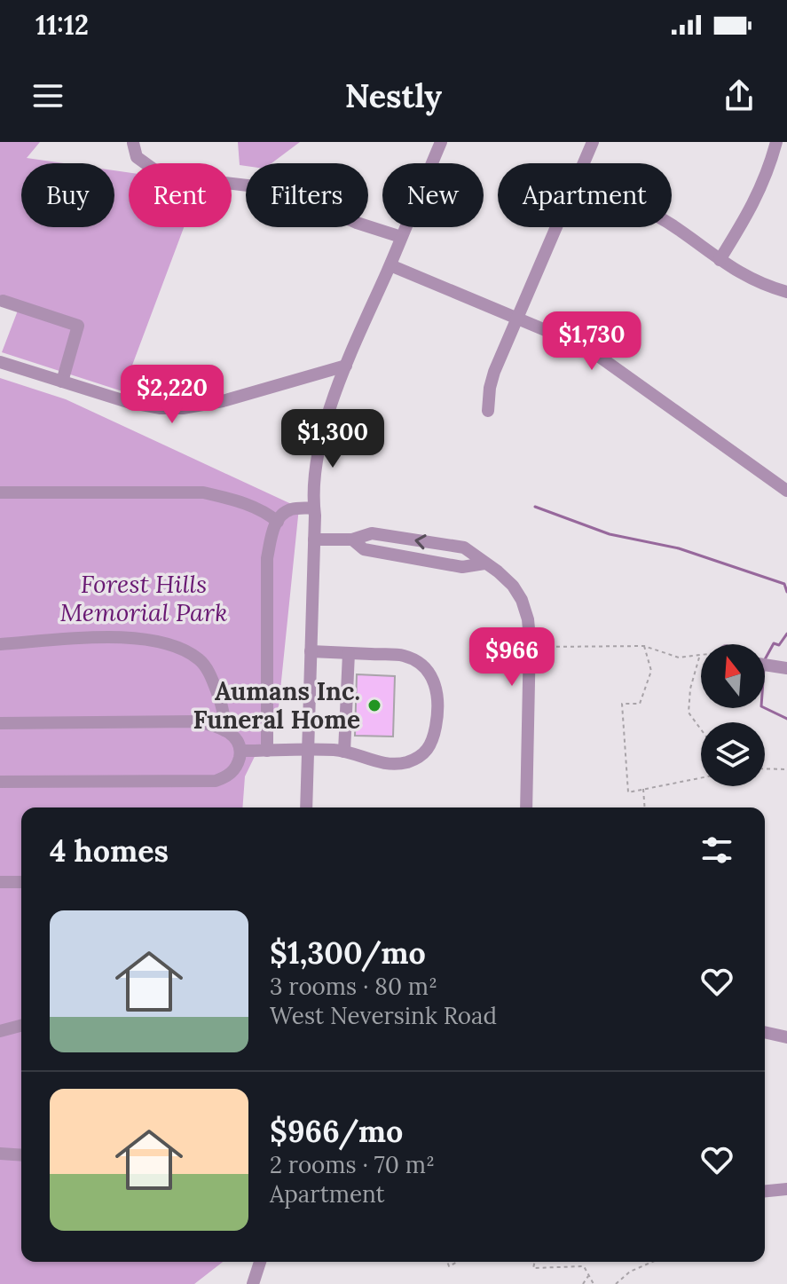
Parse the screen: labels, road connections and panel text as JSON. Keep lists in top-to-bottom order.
{
  "parks": ["Forest Hills Memorial Park"],
  "places": ["Aumans Inc. Funeral Home"],
  "north": "top",
  "page": {
    "status": "11:12",
    "header": "Nestly",
    "chip": [
      "Buy",
      "Rent",
      "Filters",
      "New",
      "Apartment"
    ],
    "price": [
      "$1,730",
      "$2,220",
      "$1,300",
      "$966"
    ],
    "heading": "4 homes",
    "list": [
      {
        "name": "$1,300/mo",
        "note": "3 rooms · 80 m² · West Neversink Road"
      },
      {
        "name": "$966/mo",
        "note": "2 rooms · 70 m² · Apartment"
      }
    ]
  }
}
